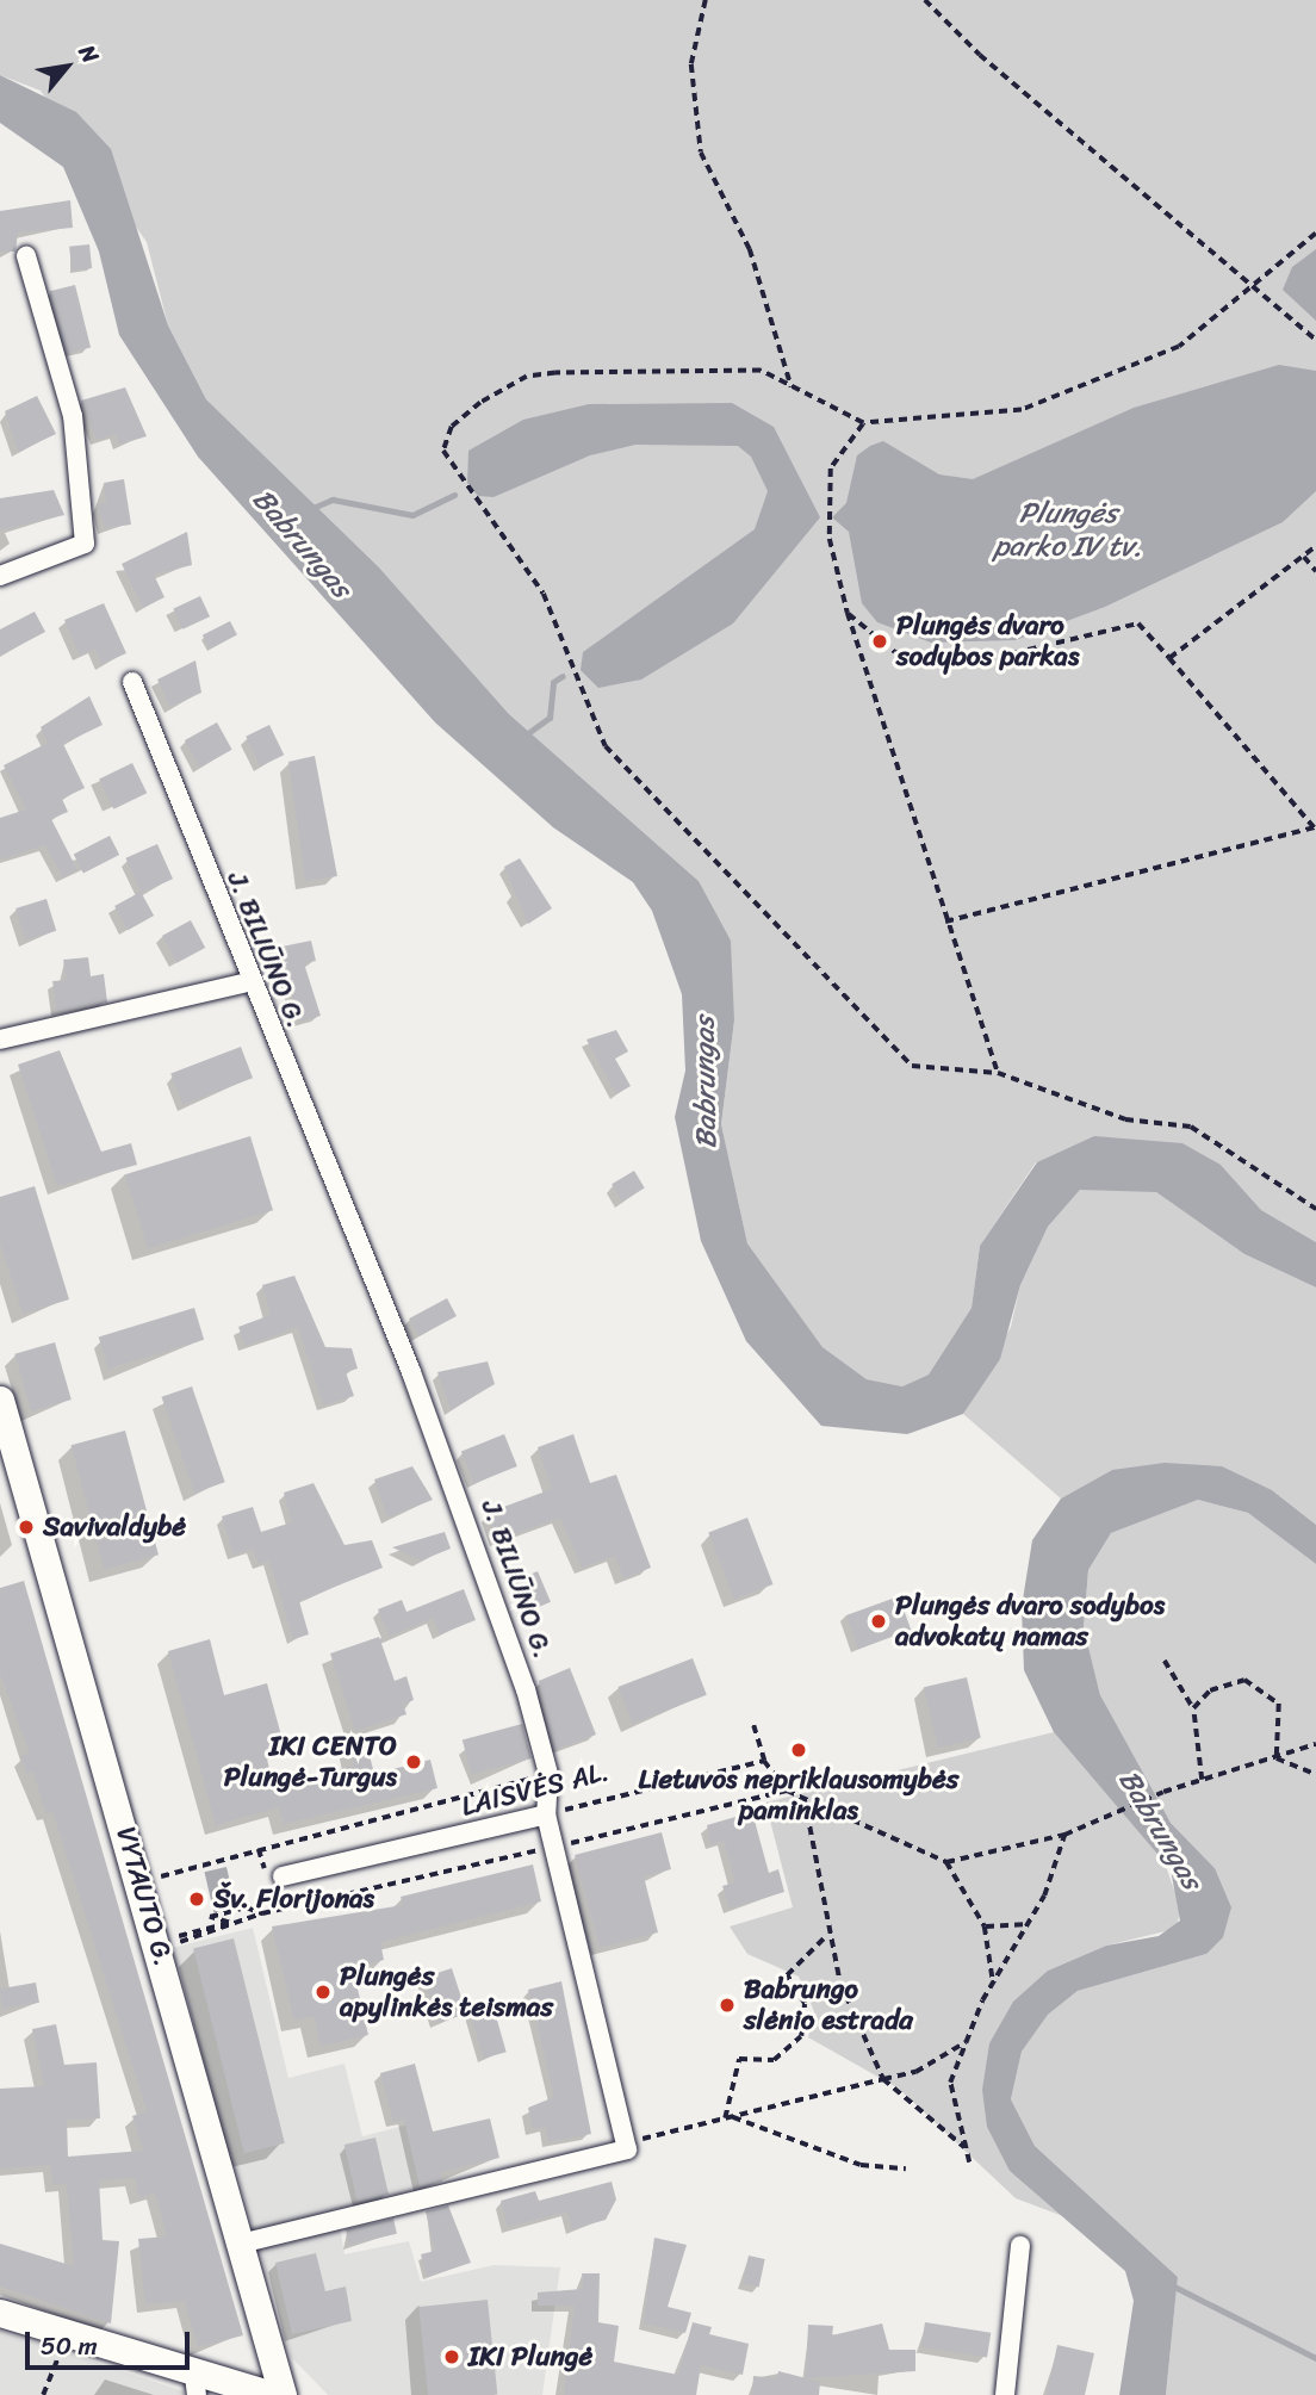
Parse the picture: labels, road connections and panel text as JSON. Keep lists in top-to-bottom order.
{
  "streets": {
    "main road": ["VYTAUTO G."],
    "street": ["J. BILIŪNO G.", "LAISVĖS AL."]
  },
  "crossings": [
    ["J. BILIŪNO G.", "LAISVĖS AL."],
    ["J. BILIŪNO G.", "VYTAUTO G."]
  ],
  "water": ["Plungės parko IV tv.", "Babrungas"],
  "places": [
    "Plungės dvaro sodybos parkas",
    "Savivaldybė",
    "Plungės dvaro sodybos advokatų namas",
    "Lietuvos nepriklausomybės paminklas",
    "IKI CENTO Plungė-Turgus",
    "Šv. Florijonas",
    "Plungės apylinkės teismas",
    "Babrungo slėnio estrada",
    "IKI Plungė"
  ],
  "scale_bar": "50 m",
  "north": "top right"
}
